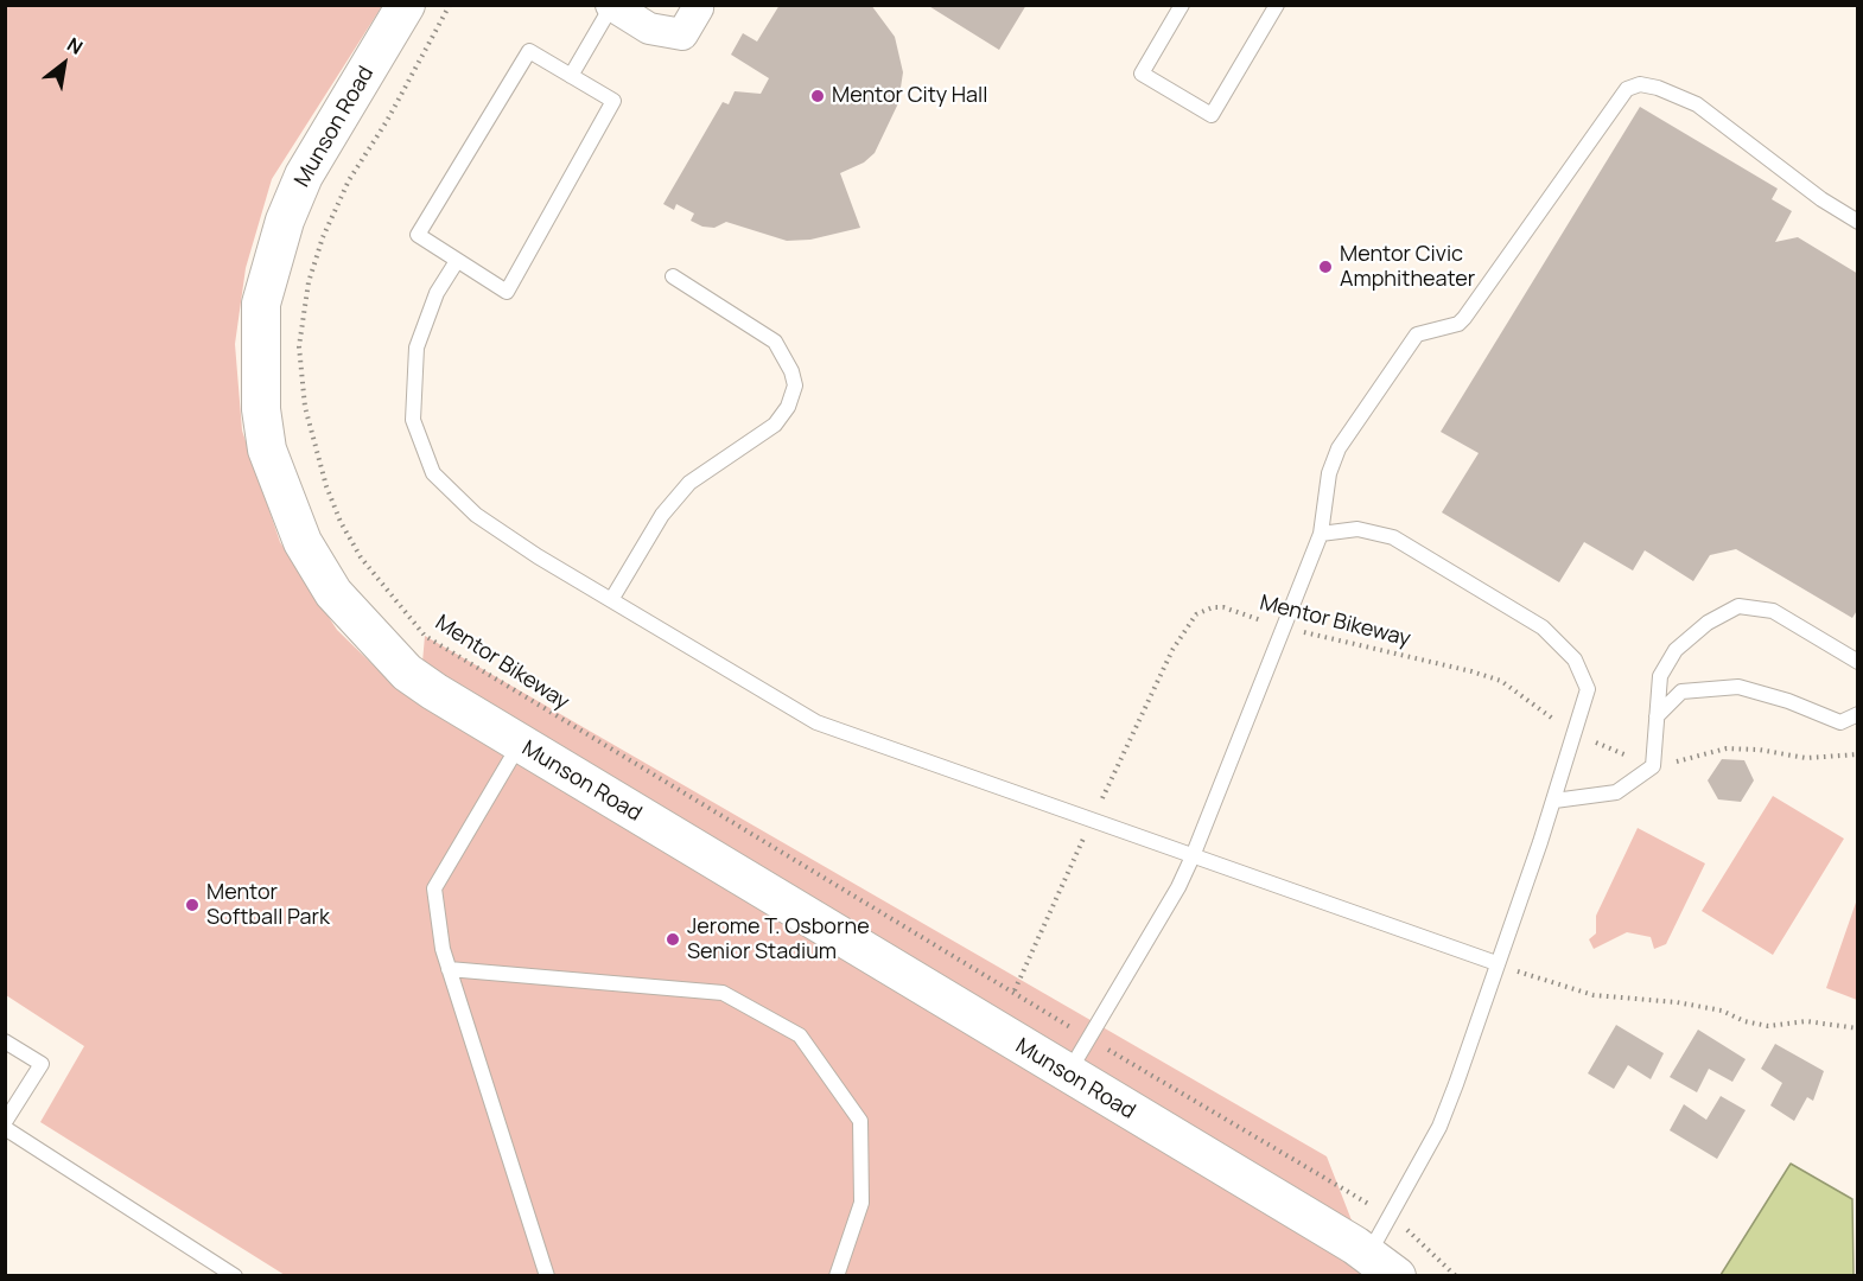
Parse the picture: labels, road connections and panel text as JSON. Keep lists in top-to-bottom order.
{
  "streets": {
    "street": ["Munson Road"],
    "path": ["Mentor Bikeway"]
  },
  "places": [
    "Mentor City Hall",
    "Mentor Civic Amphitheater",
    "Mentor Softball Park",
    "Jerome T. Osborne Senior Stadium"
  ],
  "north": "top right"
}
